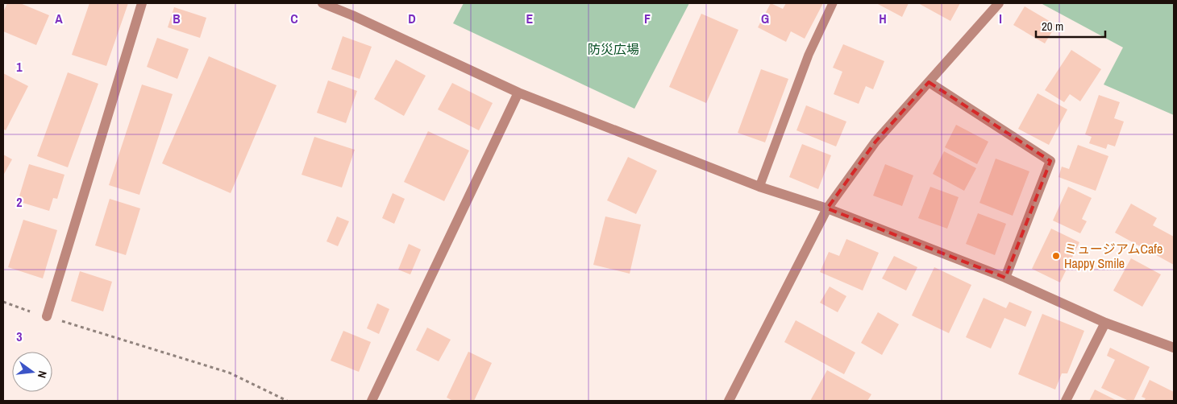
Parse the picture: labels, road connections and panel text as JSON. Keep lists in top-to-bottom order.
{
  "parks": ["防災広場"],
  "places": ["ミュージアムCafe Happy Smile"],
  "scale_bar": "20 m",
  "north": "right",
  "grid": {
    "columns": [
      "A",
      "B",
      "C",
      "D",
      "E",
      "F",
      "G",
      "H",
      "I"
    ],
    "rows": ["1", "2", "3"]
  }
}
